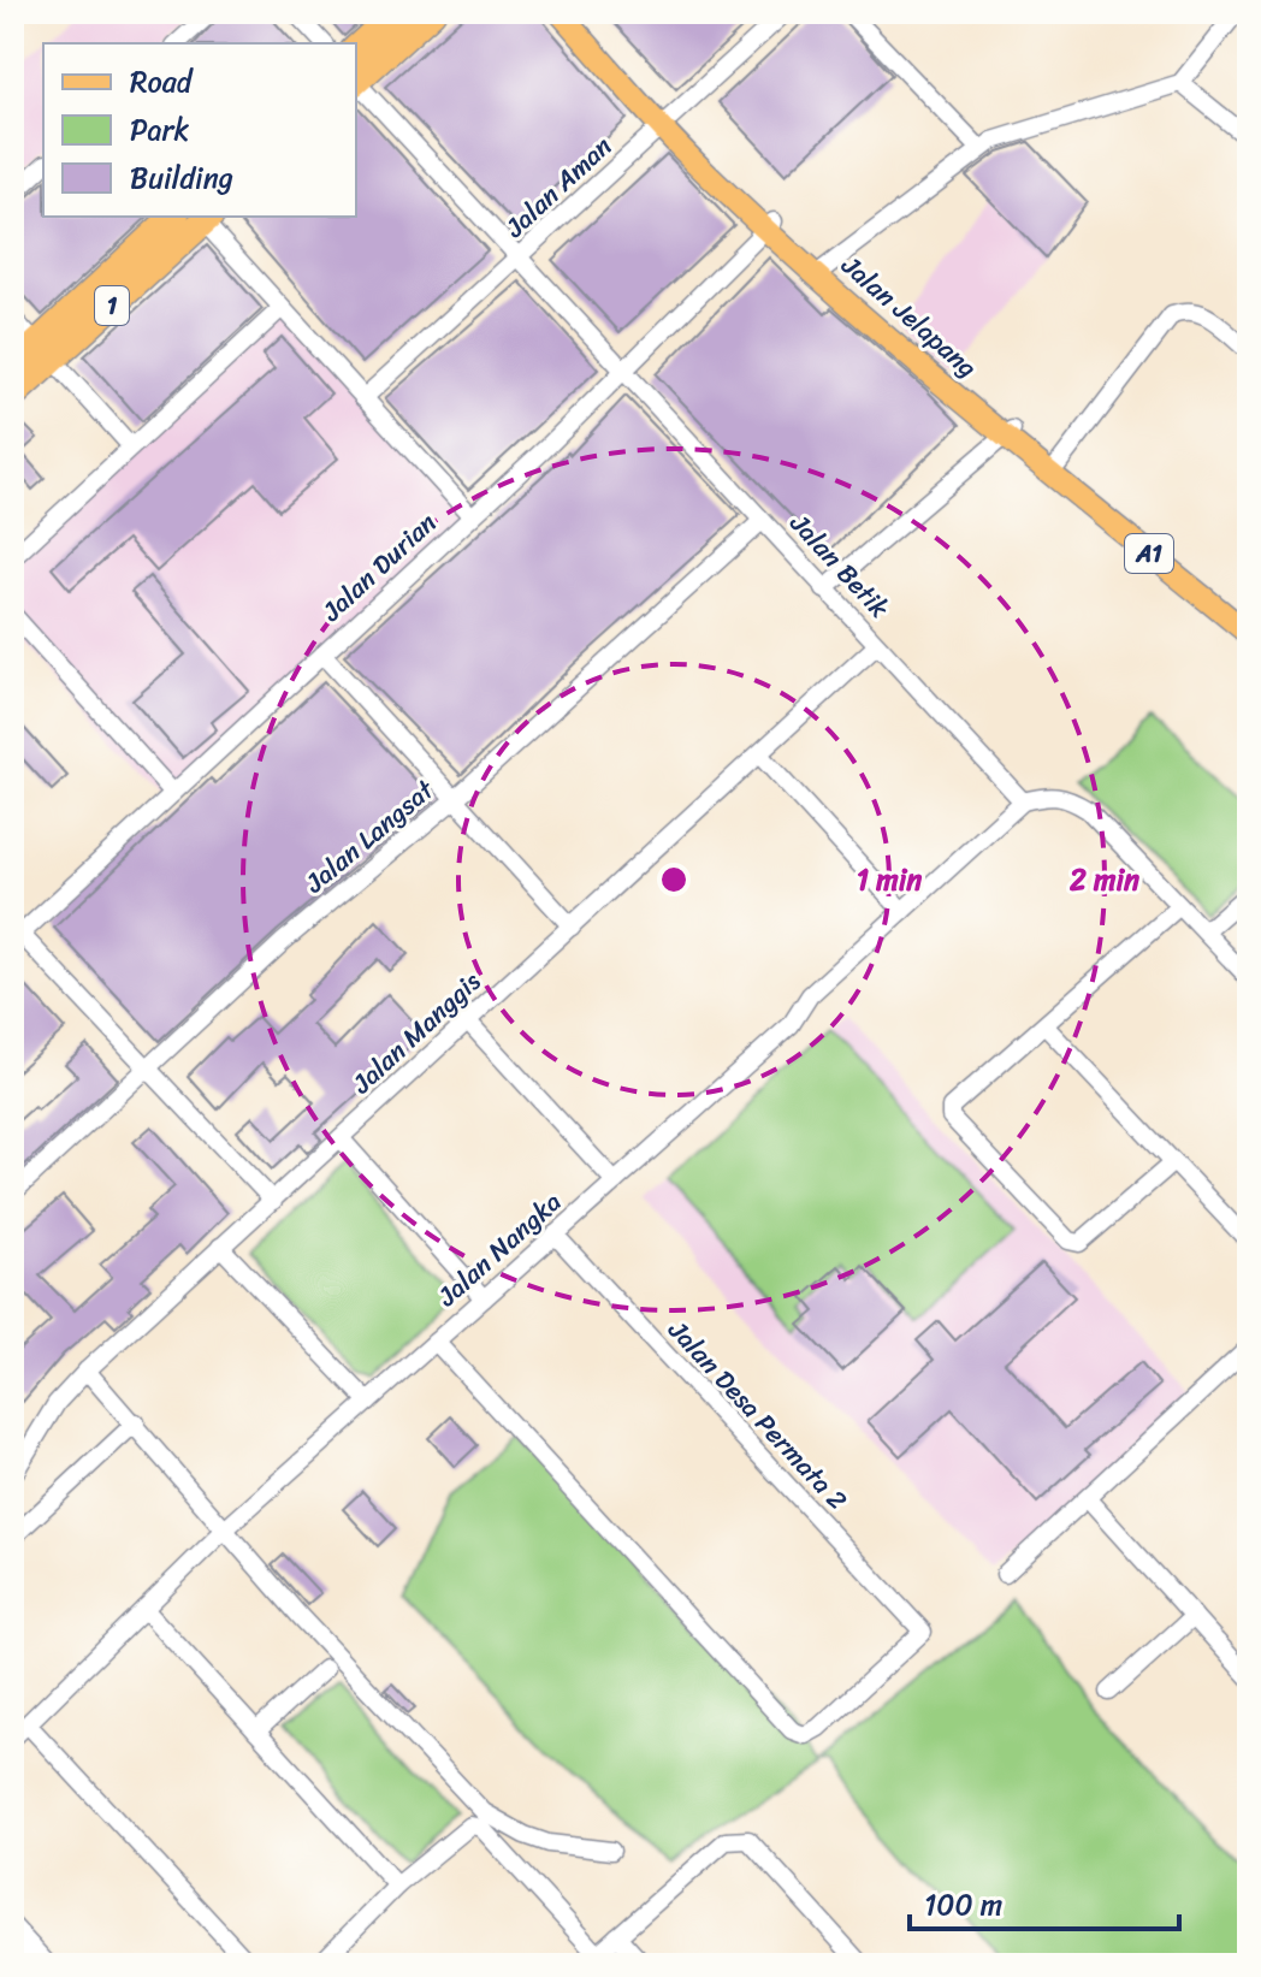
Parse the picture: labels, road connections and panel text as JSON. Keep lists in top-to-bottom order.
{
  "streets": {
    "highway": ["1"],
    "main road": ["Jalan Jelapang", "A1"],
    "street": [
      "Jalan Aman",
      "Jalan Betik",
      "Jalan Durian",
      "Jalan Langsat",
      "Jalan Manggis",
      "Jalan Nangka",
      "Jalan Desa Permata 2"
    ]
  },
  "crossings": [
    ["Jalan Aman", "Jalan Jelapang"],
    ["Jalan Aman", "Jalan Betik"],
    ["Jalan Jelapang", "Jalan Durian"],
    ["Jalan Betik", "Jalan Durian"],
    ["Jalan Betik", "Jalan Langsat"],
    ["Jalan Betik", "Jalan Manggis"],
    ["Jalan Betik", "Jalan Nangka"],
    ["Jalan Nangka", "Jalan Desa Permata 2"]
  ],
  "legend": ["Road", "Park", "Building"],
  "scale_bar": "100 m",
  "rings": ["1 min", "2 min"]
}
